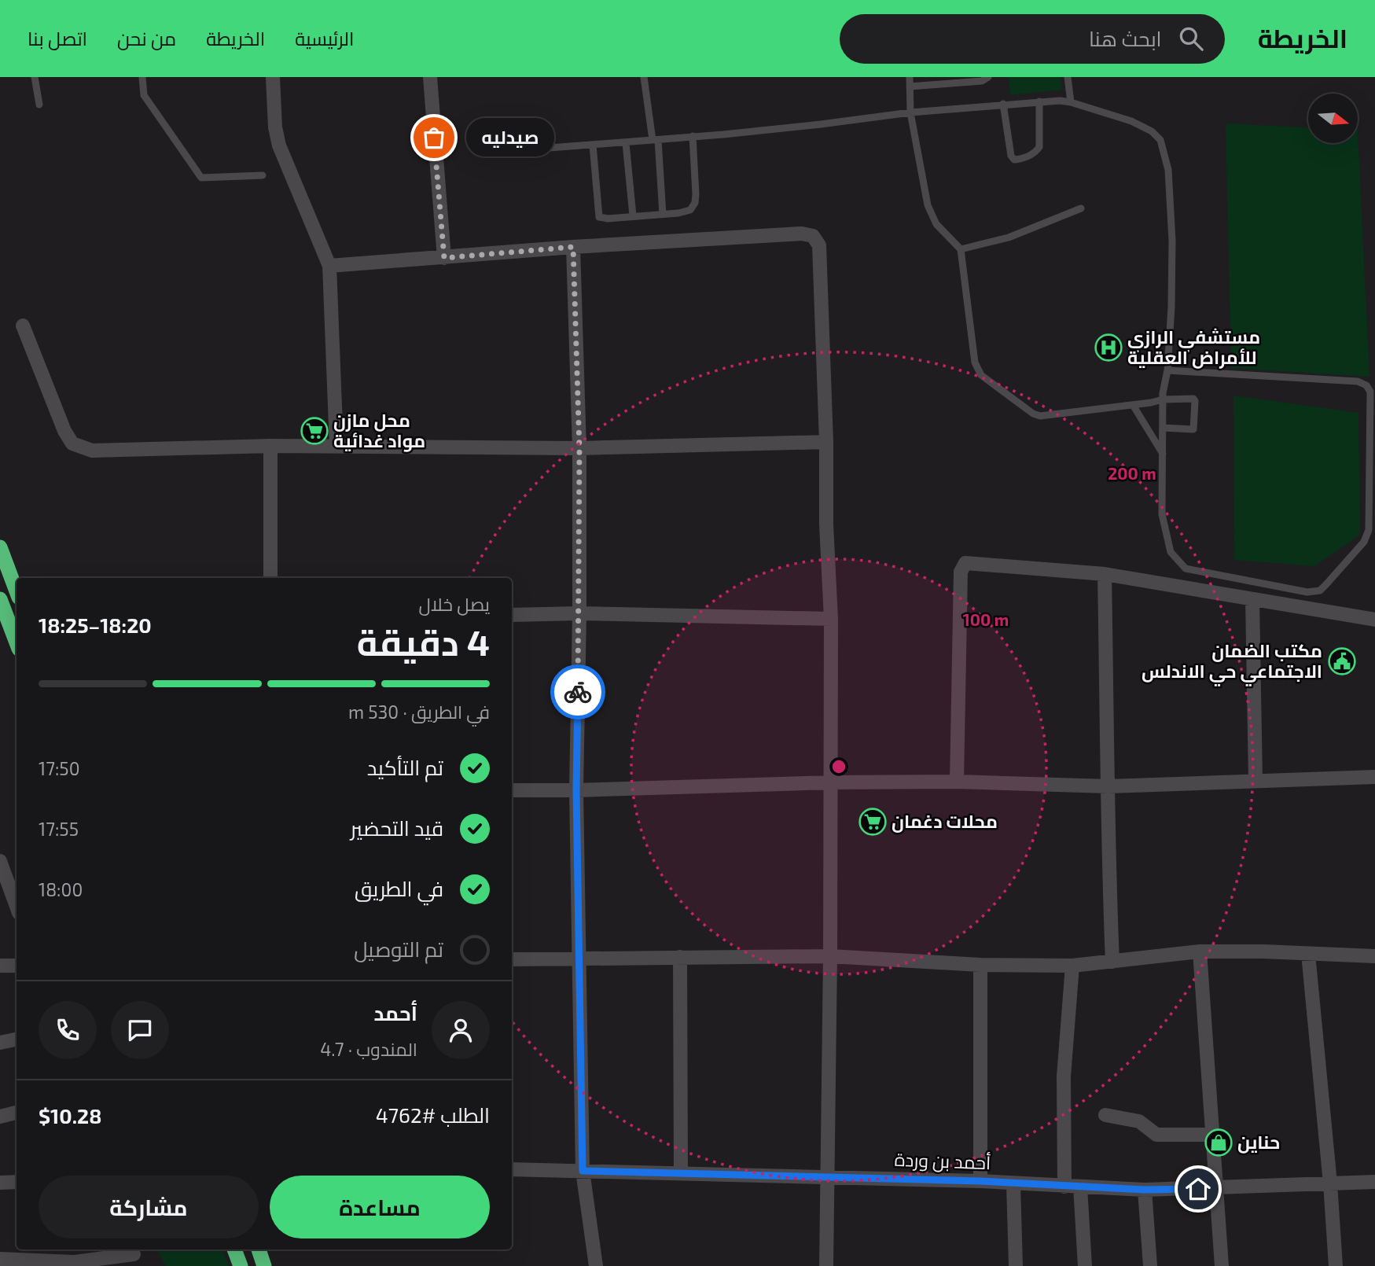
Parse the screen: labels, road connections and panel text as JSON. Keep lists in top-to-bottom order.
{
  "streets": {
    "street": ["أحمد بن وردة"]
  },
  "places": {
    "other": ["صيدليه"],
    "hospital": ["مستشفي الرازي للأمراض العقلية"],
    "supermarket": ["محل مازن مواد غدائية", "محلات دغمان"],
    "public building": ["مكتب الضمان الاجتماعي حي الاندلس"],
    "shop": ["حناين"]
  },
  "north": "right",
  "page": {
    "header": "الخريطة",
    "search": "ابحث هنا",
    "nav": [
      "الرئيسية",
      "الخريطة",
      "من نحن",
      "اتصل بنا"
    ],
    "bubble": "صيدليه",
    "heading": ["4 دقيقة", "يصل خلال", "18:20–18:25"],
    "panel": [
      "أحمد",
      "المندوب · 4.7",
      "الطلب #4762",
      "$10.28"
    ],
    "bar": "في الطريق · 530 m",
    "list": [
      ["تم التأكيد", "17:50"],
      ["قيد التحضير", "17:55"],
      ["في الطريق", "18:00"],
      "تم التوصيل"
    ],
    "buttons": ["مساعدة", "مشاركة"]
  },
  "rings": ["200 m", "100 m"]
}
